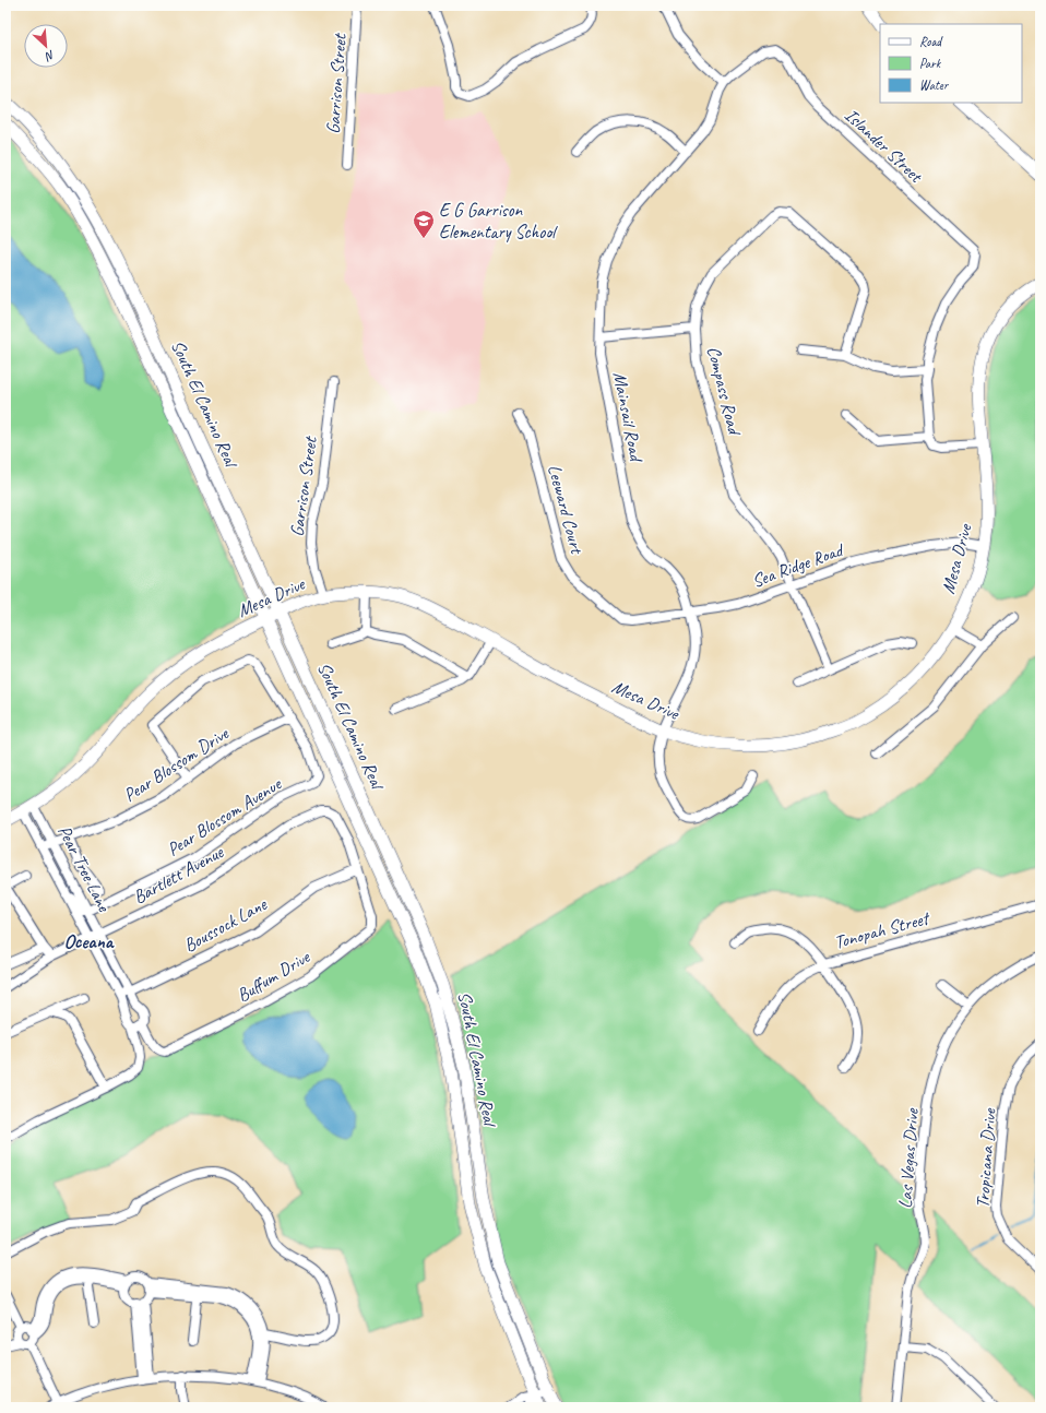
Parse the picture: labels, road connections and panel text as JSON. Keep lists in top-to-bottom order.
{
  "streets": {
    "main road": ["South El Camino Real", "Mesa Drive"],
    "street": [
      "Garrison Street",
      "Islander Street",
      "Compass Road",
      "Mainsail Road",
      "Leeward Court",
      "Sea Ridge Road",
      "Pear Blossom Drive",
      "Pear Blossom Avenue",
      "Pear Tree Lane",
      "Bartlett Avenue",
      "Boussock Lane",
      "Tonopah Street",
      "Buffum Drive",
      "Las Vegas Drive",
      "Tropicana Drive"
    ]
  },
  "crossings": [
    ["Garrison Street", "Mesa Drive"],
    ["Islander Street", "Mainsail Road"],
    ["Compass Road", "Sea Ridge Road"],
    ["South El Camino Real", "Mesa Drive"],
    ["Mainsail Road", "Mesa Drive"],
    ["Mainsail Road", "Sea Ridge Road"],
    ["Leeward Court", "Sea Ridge Road"],
    ["Mesa Drive", "Sea Ridge Road"],
    ["Mesa Drive", "Pear Tree Lane"],
    ["Pear Blossom Drive", "Pear Blossom Avenue"],
    ["Pear Blossom Drive", "Pear Tree Lane"],
    ["Pear Blossom Avenue", "Pear Tree Lane"],
    ["Pear Tree Lane", "Bartlett Avenue"],
    ["Pear Tree Lane", "Boussock Lane"],
    ["Pear Tree Lane", "Buffum Drive"],
    ["Bartlett Avenue", "Boussock Lane"],
    ["Bartlett Avenue", "Buffum Drive"],
    ["Boussock Lane", "Buffum Drive"]
  ],
  "districts": ["Oceana"],
  "places": {
    "school or university": ["E G Garrison Elementary School"]
  },
  "legend": ["Road", "Park", "Water"],
  "north": "bottom right"
}
